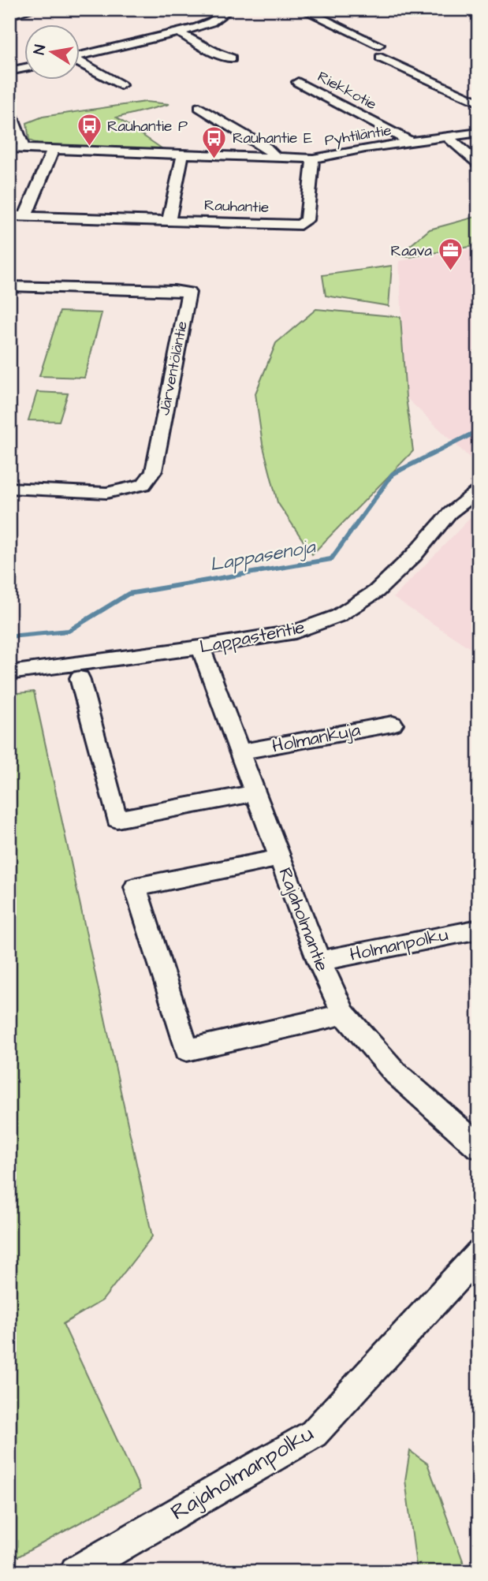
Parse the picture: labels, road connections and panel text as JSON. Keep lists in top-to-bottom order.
{
  "streets": {
    "street": [
      "Riekkotie",
      "Pyhtiläntie",
      "Rauhantie",
      "Järventöläntie",
      "Lappastentie",
      "Holmankuja",
      "Rajaholmantie",
      "Holmanpolku",
      "Rajaholmanpolku"
    ]
  },
  "crossings": [
    ["Riekkotie", "Pyhtiläntie"],
    ["Pyhtiläntie", "Rauhantie"],
    ["Lappastentie", "Rajaholmantie"],
    ["Holmankuja", "Rajaholmantie"],
    ["Rajaholmantie", "Holmanpolku"]
  ],
  "water": ["Lappasenoja"],
  "places": {
    "bus stop": ["Rauhantie P", "Rauhantie E"],
    "office": ["Raava"]
  },
  "north": "left"
}
